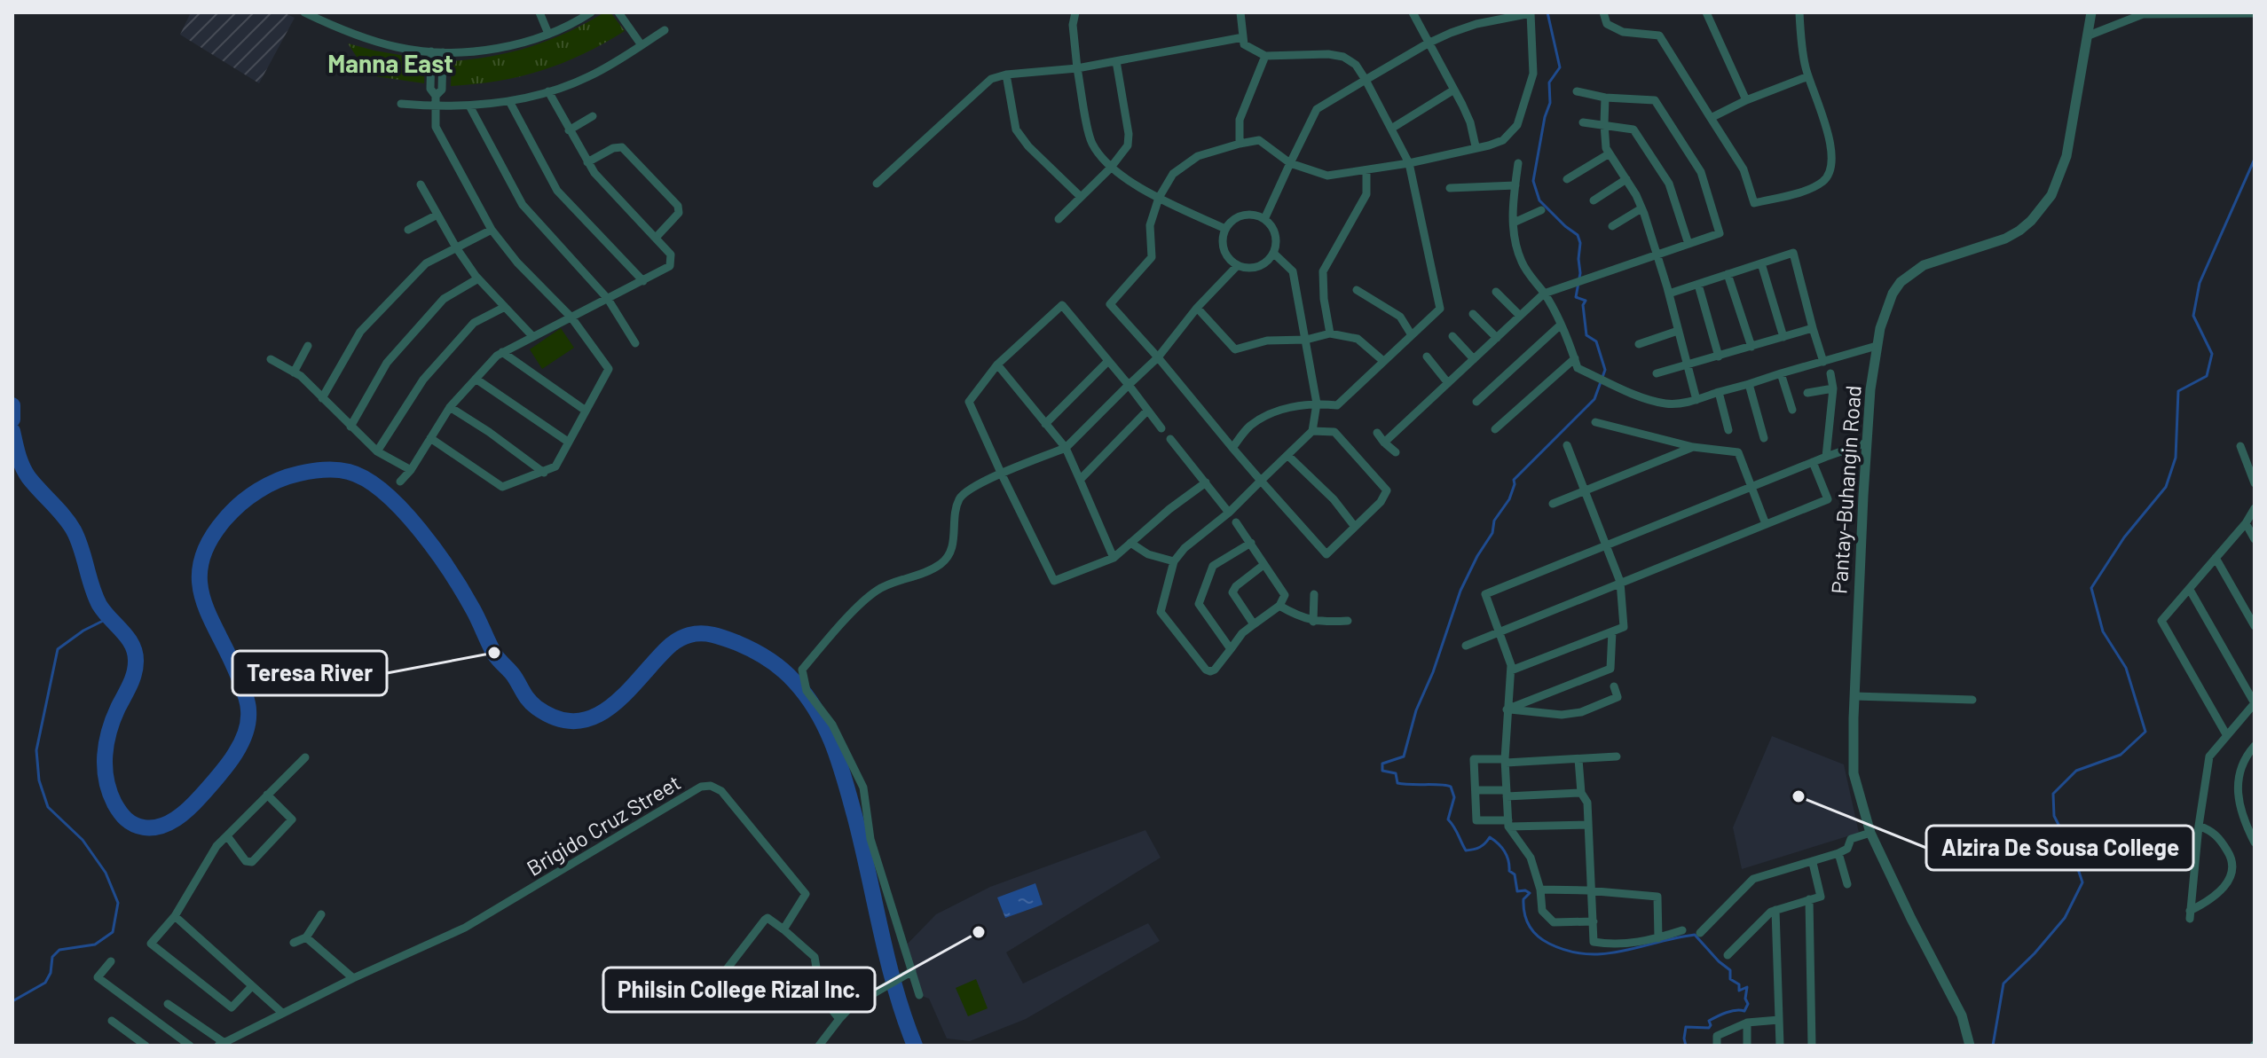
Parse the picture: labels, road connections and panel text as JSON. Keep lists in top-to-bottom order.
{
  "streets": {
    "street": ["Pantay-Buhangin Road", "Brigido Cruz Street"]
  },
  "districts": ["Manna East"],
  "places": ["Teresa River", "Alzira De Sousa College", "Philsin College Rizal Inc."]
}
